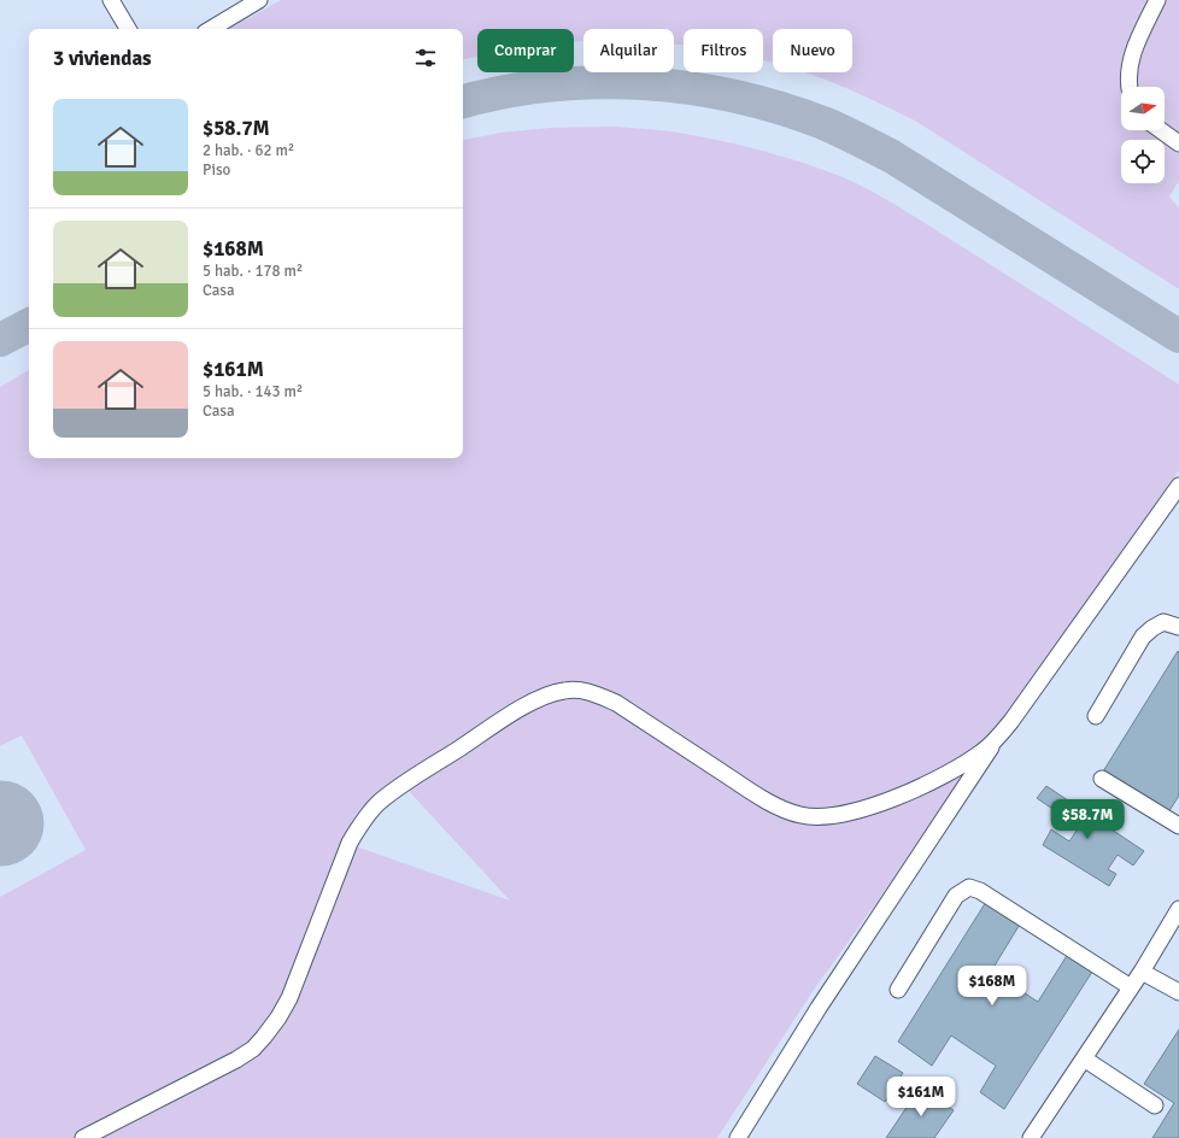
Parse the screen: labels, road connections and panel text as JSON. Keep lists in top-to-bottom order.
{
  "north": "right",
  "page": {
    "chip": [
      "Comprar",
      "Alquilar",
      "Filtros",
      "Nuevo"
    ],
    "heading": "3 viviendas",
    "list": [
      {
        "name": "$58.7M",
        "note": "2 hab. · 62 m² · Piso"
      },
      {
        "name": "$168M",
        "note": "5 hab. · 178 m² · Casa"
      },
      {
        "name": "$161M",
        "note": "5 hab. · 143 m² · Casa"
      }
    ],
    "price": ["$58.7M", "$168M", "$161M"]
  }
}
